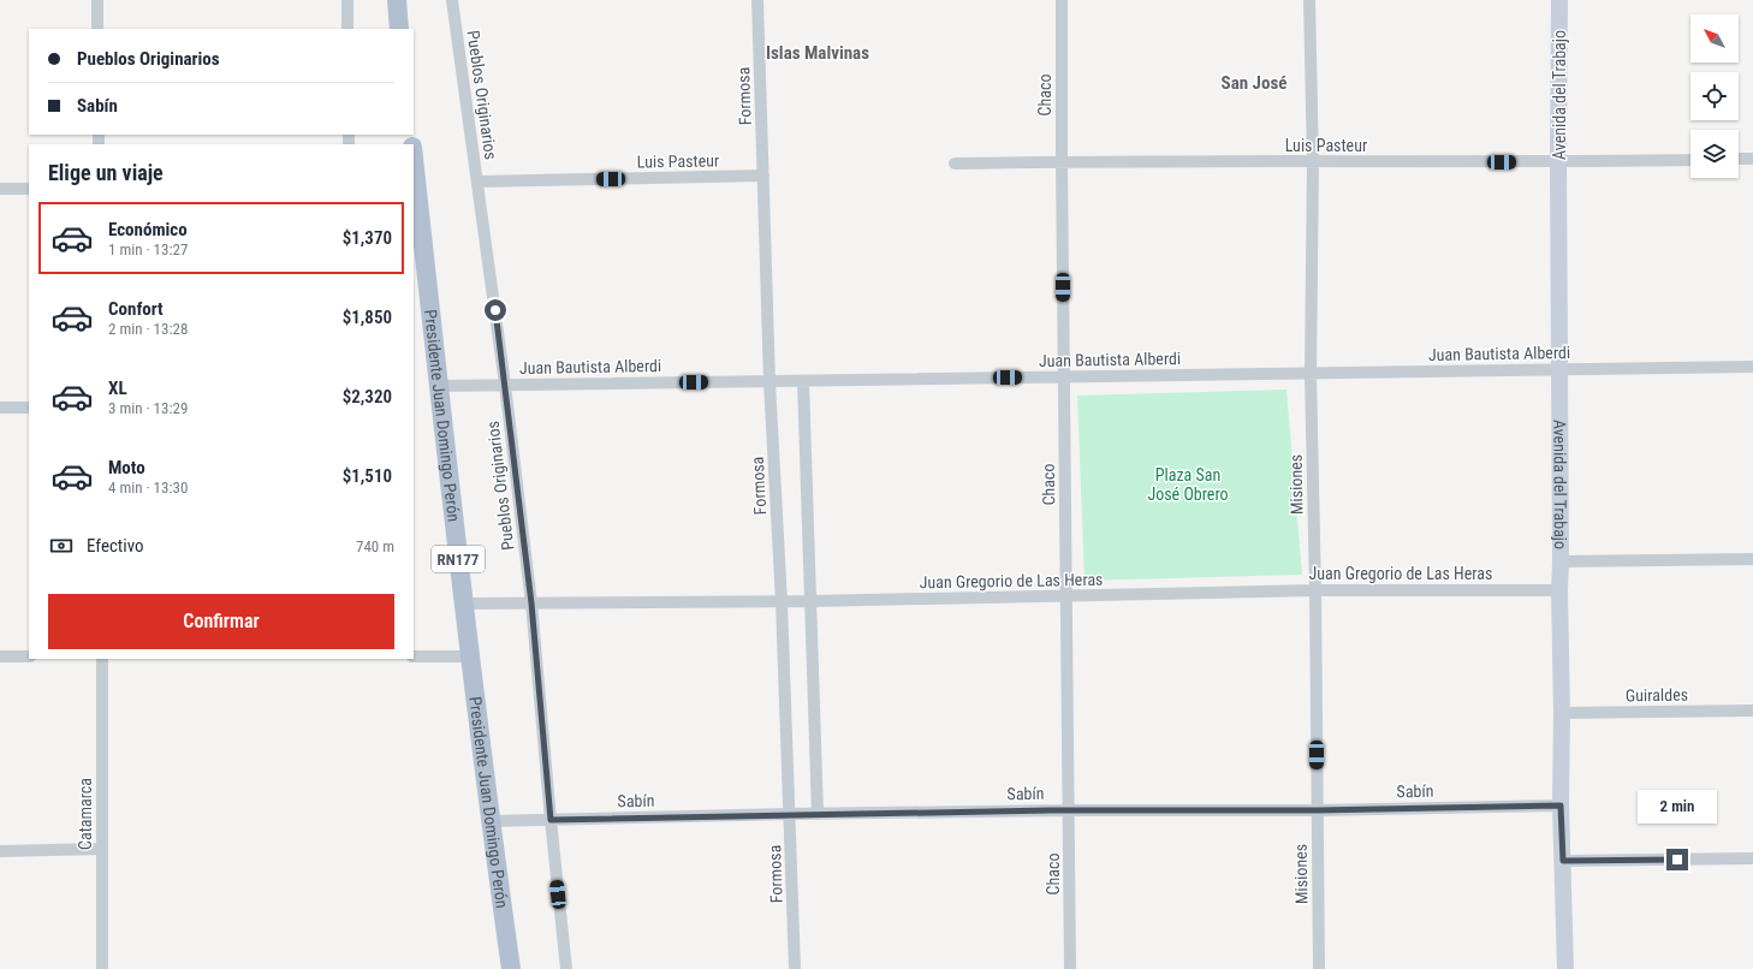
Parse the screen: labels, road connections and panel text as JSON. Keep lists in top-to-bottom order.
{
  "streets": {
    "main road": ["Avenida del Trabajo", "Presidente Juan Domingo Perón", "RN177"],
    "street": [
      "Pueblos Originarios",
      "Chaco",
      "Formosa",
      "Luis Pasteur",
      "Juan Bautista Alberdi",
      "Misiones",
      "Juan Gregorio de Las Heras",
      "Guiraldes",
      "Sabín",
      "Catamarca"
    ]
  },
  "crossings": [
    ["Pueblos Originarios", "Luis Pasteur"],
    ["Pueblos Originarios", "Juan Bautista Alberdi"],
    ["Pueblos Originarios", "Juan Gregorio de Las Heras"],
    ["Pueblos Originarios", "Sabín"],
    ["Chaco", "Luis Pasteur"],
    ["Chaco", "Juan Bautista Alberdi"],
    ["Chaco", "Juan Gregorio de Las Heras"],
    ["Chaco", "Sabín"],
    ["Avenida del Trabajo", "Luis Pasteur"],
    ["Avenida del Trabajo", "Juan Bautista Alberdi"],
    ["Avenida del Trabajo", "Juan Gregorio de Las Heras"],
    ["Avenida del Trabajo", "Guiraldes"],
    ["Avenida del Trabajo", "Sabín"],
    ["Formosa", "Luis Pasteur"],
    ["Formosa", "Juan Bautista Alberdi"],
    ["Formosa", "Juan Gregorio de Las Heras"],
    ["Formosa", "Sabín"],
    ["Luis Pasteur", "Misiones"],
    ["Juan Bautista Alberdi", "Presidente Juan Domingo Perón"],
    ["Juan Bautista Alberdi", "Misiones"],
    ["Presidente Juan Domingo Perón", "Juan Gregorio de Las Heras"],
    ["Presidente Juan Domingo Perón", "Sabín"],
    ["Misiones", "Juan Gregorio de Las Heras"],
    ["Misiones", "Sabín"]
  ],
  "districts": ["Islas Malvinas", "San José"],
  "parks": ["Plaza San José Obrero"],
  "north": "top left",
  "page": {
    "banner": ["Pueblos Originarios", "Sabín"],
    "heading": "Elige un viaje",
    "list": [
      {
        "name": "Económico",
        "note": "1 min · 13:27",
        "value": "$1,370"
      },
      {
        "name": "Confort",
        "note": "2 min · 13:28",
        "value": "$1,850"
      },
      {
        "name": "XL",
        "note": "3 min · 13:29",
        "value": "$2,320"
      },
      {
        "name": "Moto",
        "note": "4 min · 13:30",
        "value": "$1,510"
      }
    ],
    "pay": ["Efectivo", "740 m"],
    "buttons": "Confirmar",
    "bubble": "2 min"
  }
}
